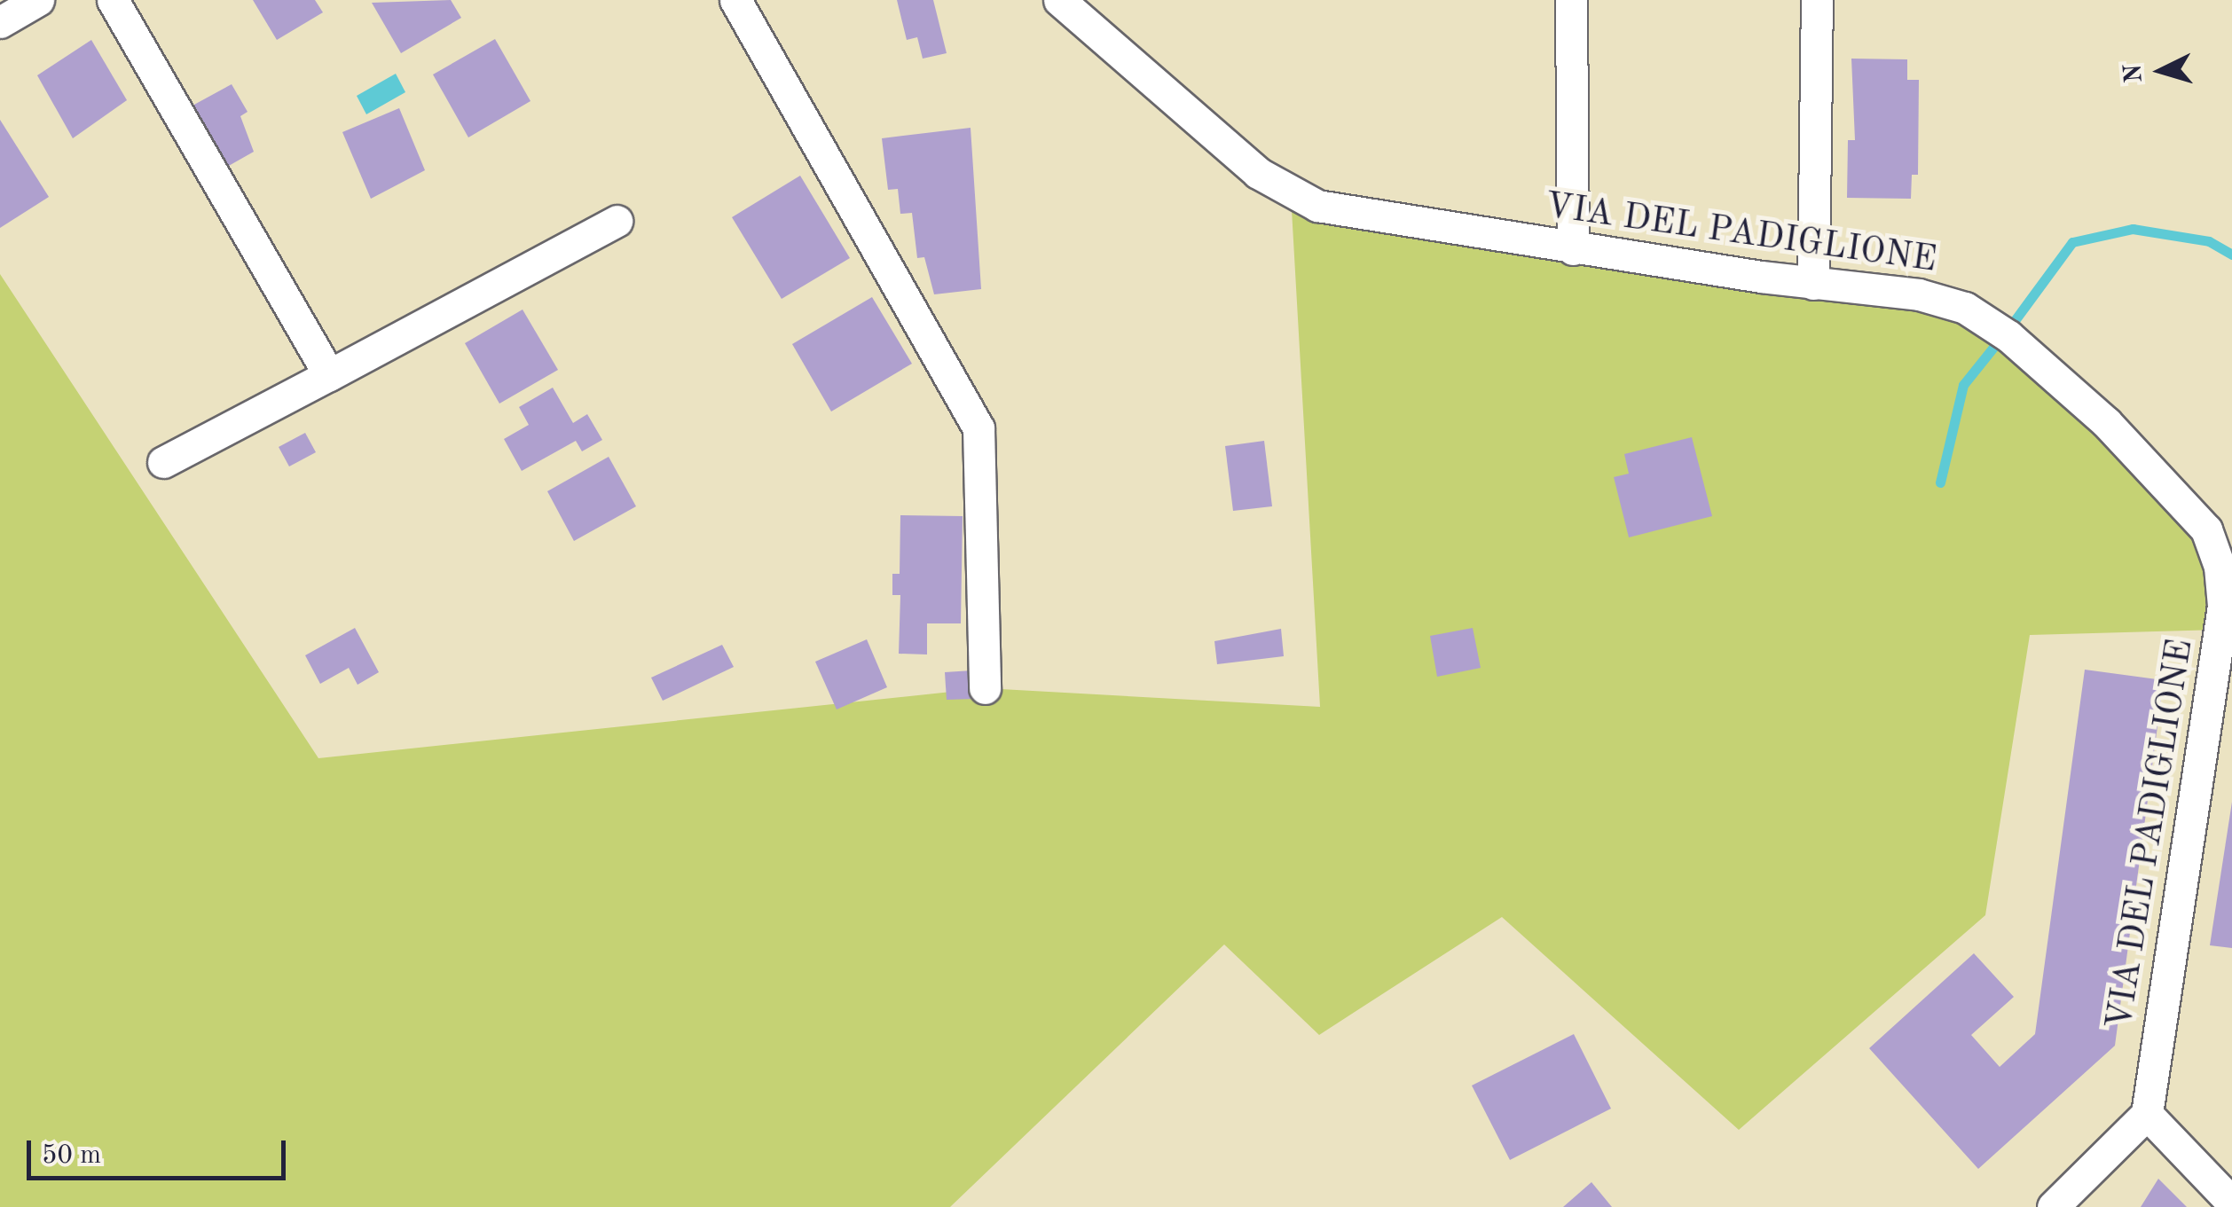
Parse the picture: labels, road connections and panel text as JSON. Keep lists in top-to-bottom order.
{
  "streets": {
    "street": ["VIA DEL PADIGLIONE"]
  },
  "scale_bar": "50 m",
  "north": "left"
}
